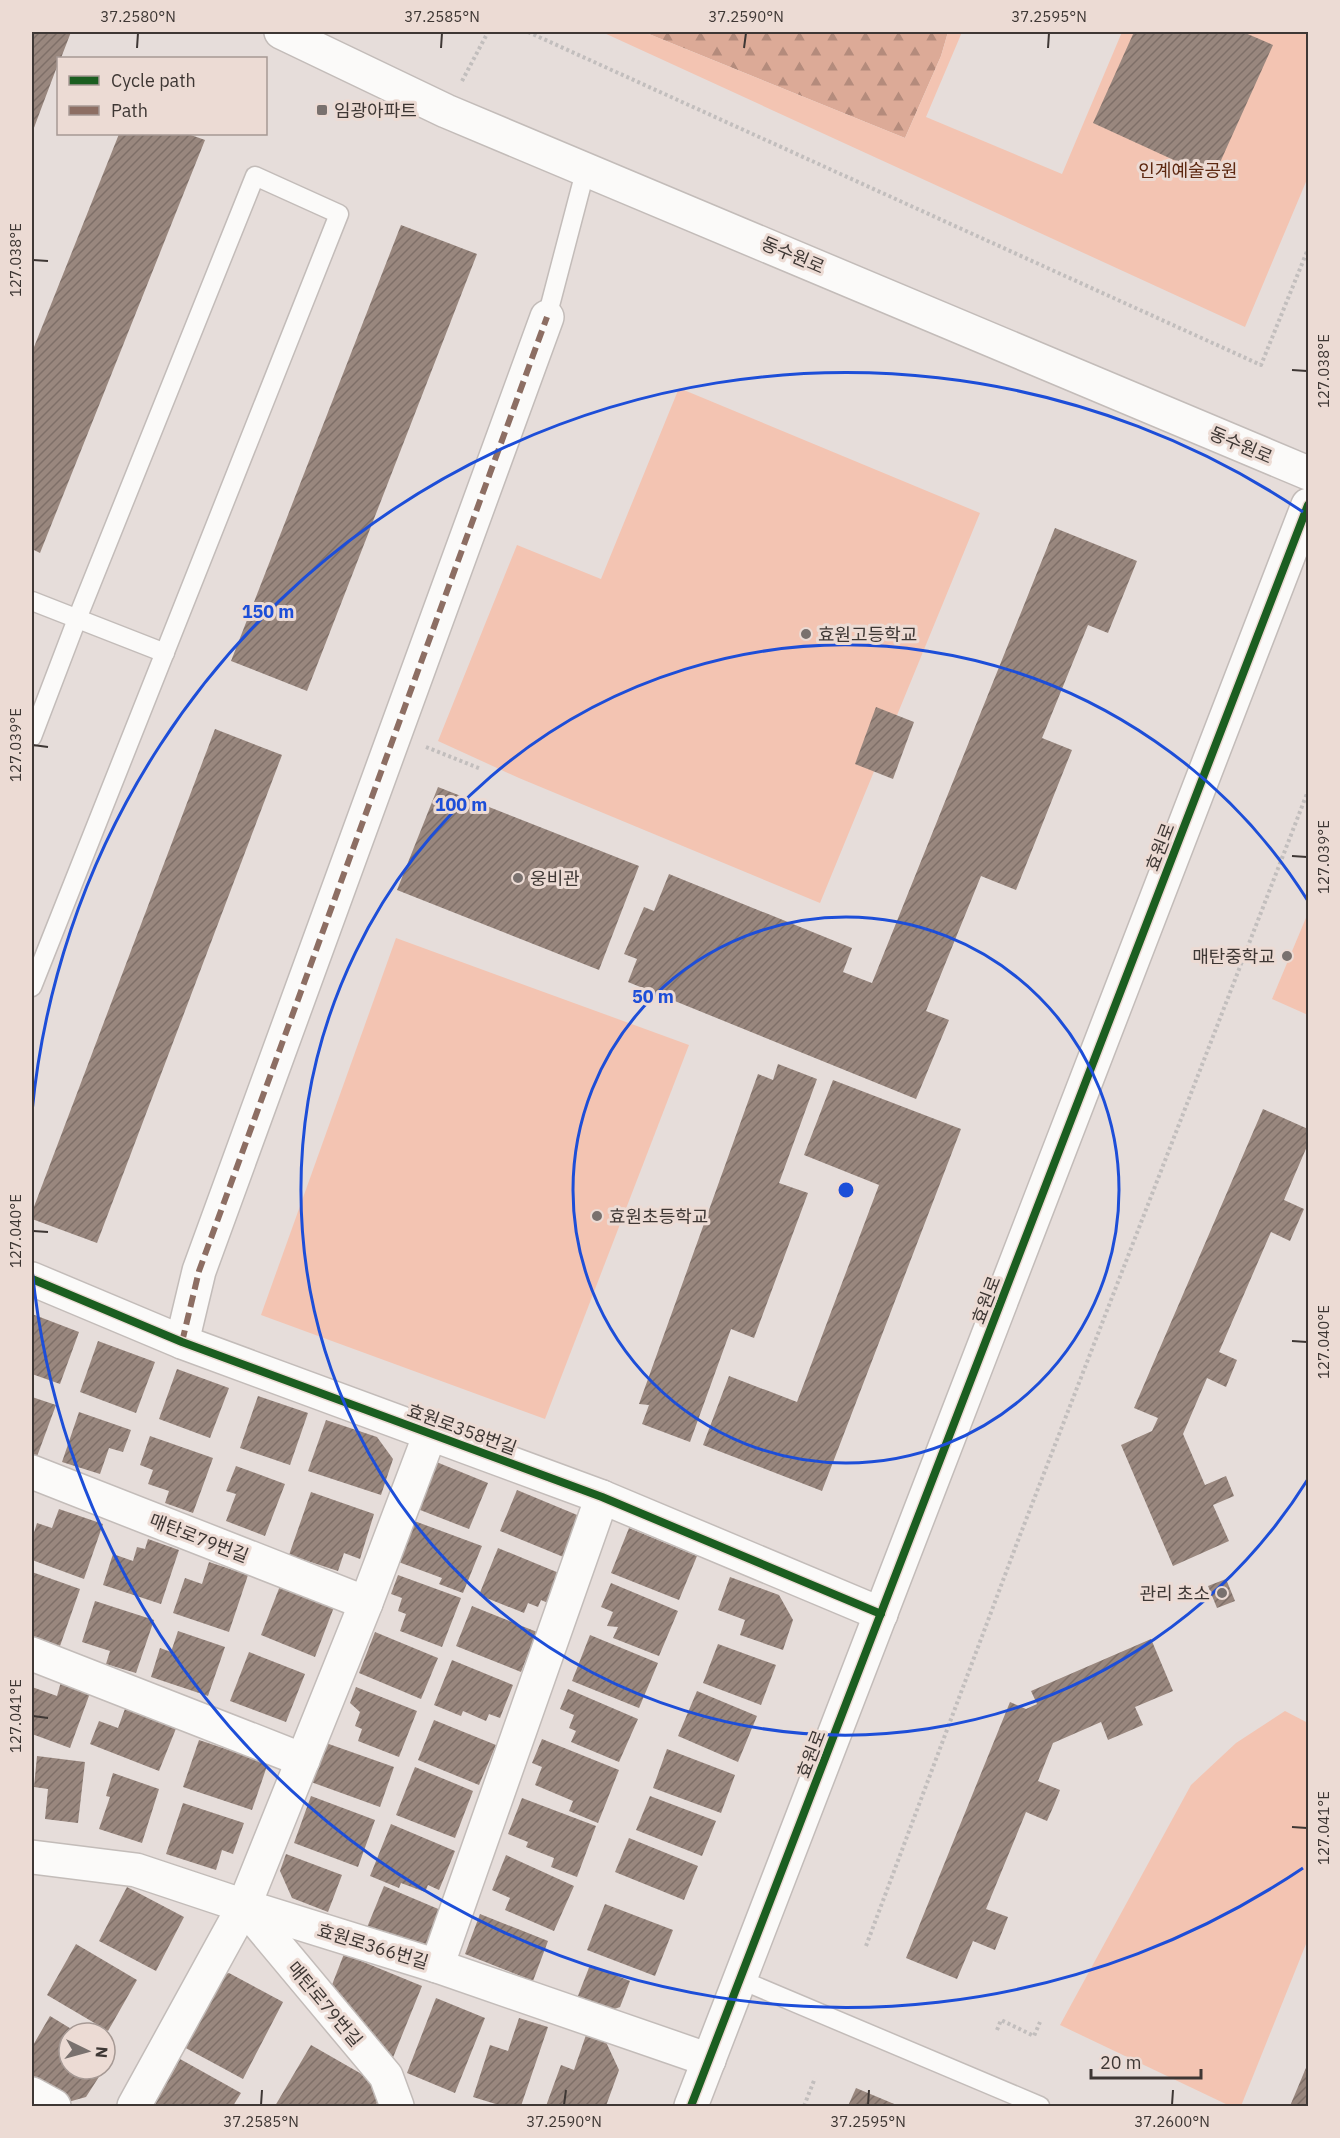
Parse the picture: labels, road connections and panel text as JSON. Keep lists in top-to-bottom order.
{
  "streets": {
    "street": [
      "동수원로",
      "효원로",
      "효원로358번길",
      "매탄로79번길",
      "효원로366번길"
    ]
  },
  "crossings": [
    ["효원로", "효원로358번길"],
    ["효원로", "효원로366번길"],
    ["매탄로79번길", "효원로366번길"]
  ],
  "parks": ["인계예술공원"],
  "places": {
    "transit": ["임광아파트"],
    "other": [
      "효원고등학교",
      "웅비관",
      "매탄중학교",
      "효원초등학교",
      "관리 초소"
    ]
  },
  "legend": ["Cycle path", "Path"],
  "scale_bar": "20 m",
  "north": "right",
  "coordinates": [
    "37.2580°N",
    "37.2585°N",
    "37.2590°N",
    "37.2595°N",
    "127.038°E",
    "127.039°E",
    "127.040°E",
    "127.041°E",
    "37.2600°N"
  ],
  "rings": ["150 m", "100 m", "50 m"]
}
